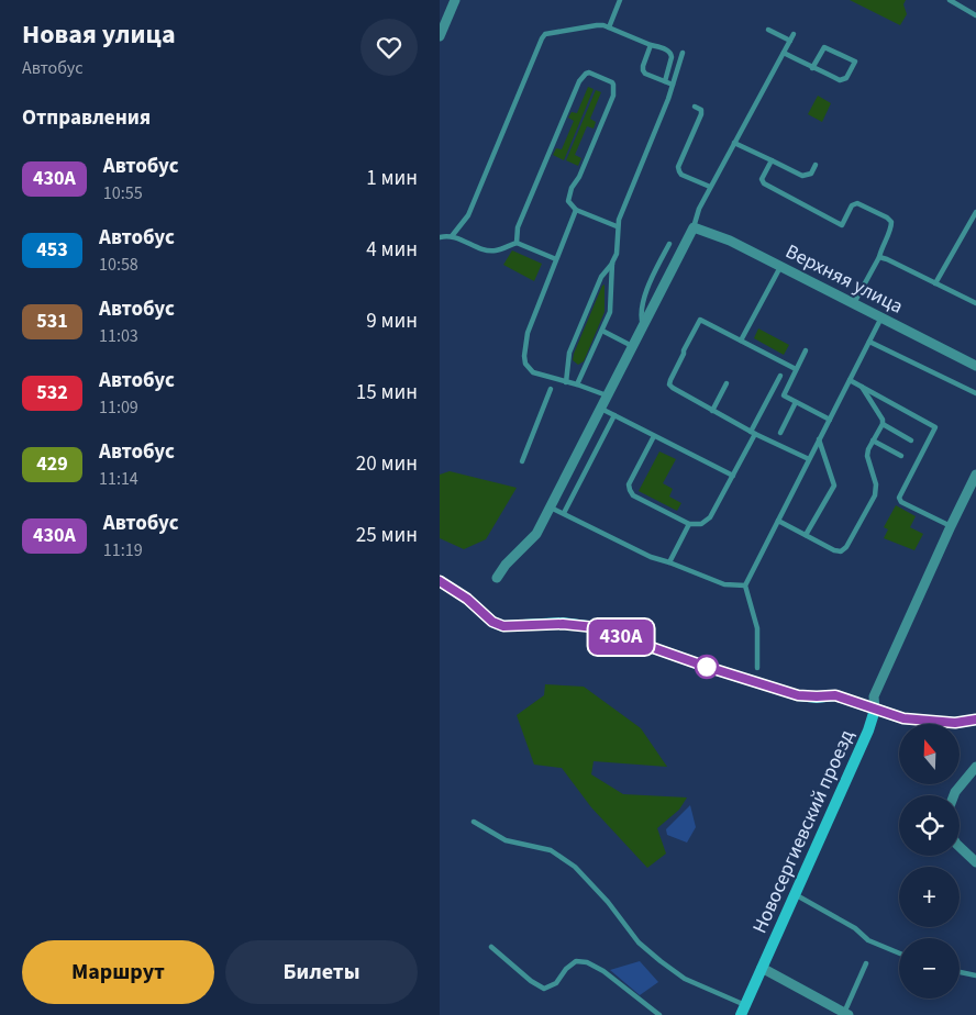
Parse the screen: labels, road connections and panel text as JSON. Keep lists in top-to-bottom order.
{
  "streets": {
    "main road": ["Новосергиевский проезд"],
    "street": ["Верхняя улица"]
  },
  "lines": ["bus line 430А"],
  "north": "top",
  "page": {
    "heading": [
      ["Новая улица", "Автобус"],
      "Отправления"
    ],
    "on_map": "430А",
    "list": [
      {
        "mark": "430А",
        "name": "Автобус",
        "note": "10:55",
        "value": "1 мин"
      },
      {
        "mark": "453",
        "name": "Автобус",
        "note": "10:58",
        "value": "4 мин"
      },
      {
        "mark": "531",
        "name": "Автобус",
        "note": "11:03",
        "value": "9 мин"
      },
      {
        "mark": "532",
        "name": "Автобус",
        "note": "11:09",
        "value": "15 мин"
      },
      {
        "mark": "429",
        "name": "Автобус",
        "note": "11:14",
        "value": "20 мин"
      },
      {
        "mark": "430А",
        "name": "Автобус",
        "note": "11:19",
        "value": "25 мин"
      }
    ],
    "map_buttons": ["+", "−"],
    "buttons": ["Маршрут", "Билеты"]
  }
}
